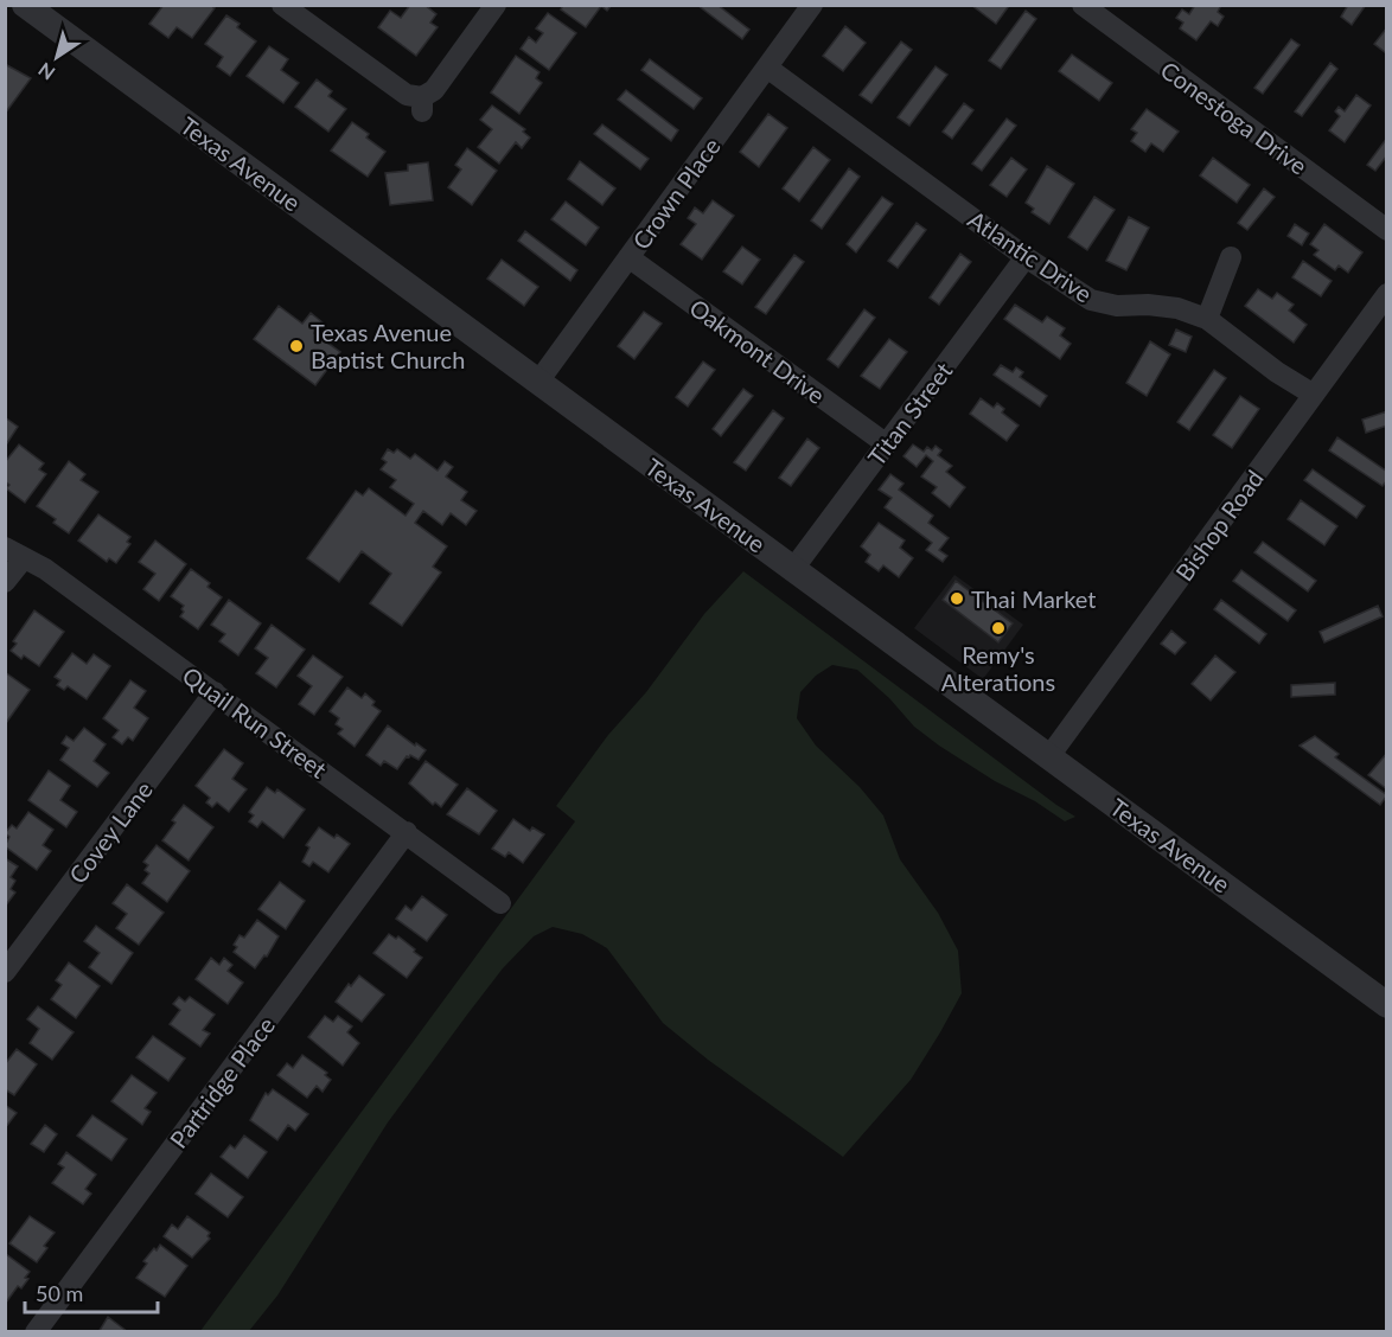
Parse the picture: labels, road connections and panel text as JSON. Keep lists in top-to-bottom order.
{
  "streets": {
    "street": [
      "Conestoga Drive",
      "Texas Avenue",
      "Crown Place",
      "Atlantic Drive",
      "Oakmont Drive",
      "Titan Street",
      "Bishop Road",
      "Quail Run Street",
      "Covey Lane",
      "Partridge Place"
    ]
  },
  "crossings": [
    ["Texas Avenue", "Crown Place"],
    ["Texas Avenue", "Titan Street"],
    ["Texas Avenue", "Bishop Road"],
    ["Crown Place", "Atlantic Drive"],
    ["Crown Place", "Oakmont Drive"],
    ["Atlantic Drive", "Titan Street"],
    ["Atlantic Drive", "Bishop Road"],
    ["Oakmont Drive", "Titan Street"],
    ["Quail Run Street", "Covey Lane"],
    ["Quail Run Street", "Partridge Place"]
  ],
  "places": ["Texas Avenue Baptist Church", "Thai Market", "Remy's Alterations"],
  "scale_bar": "50 m",
  "north": "bottom left"
}
